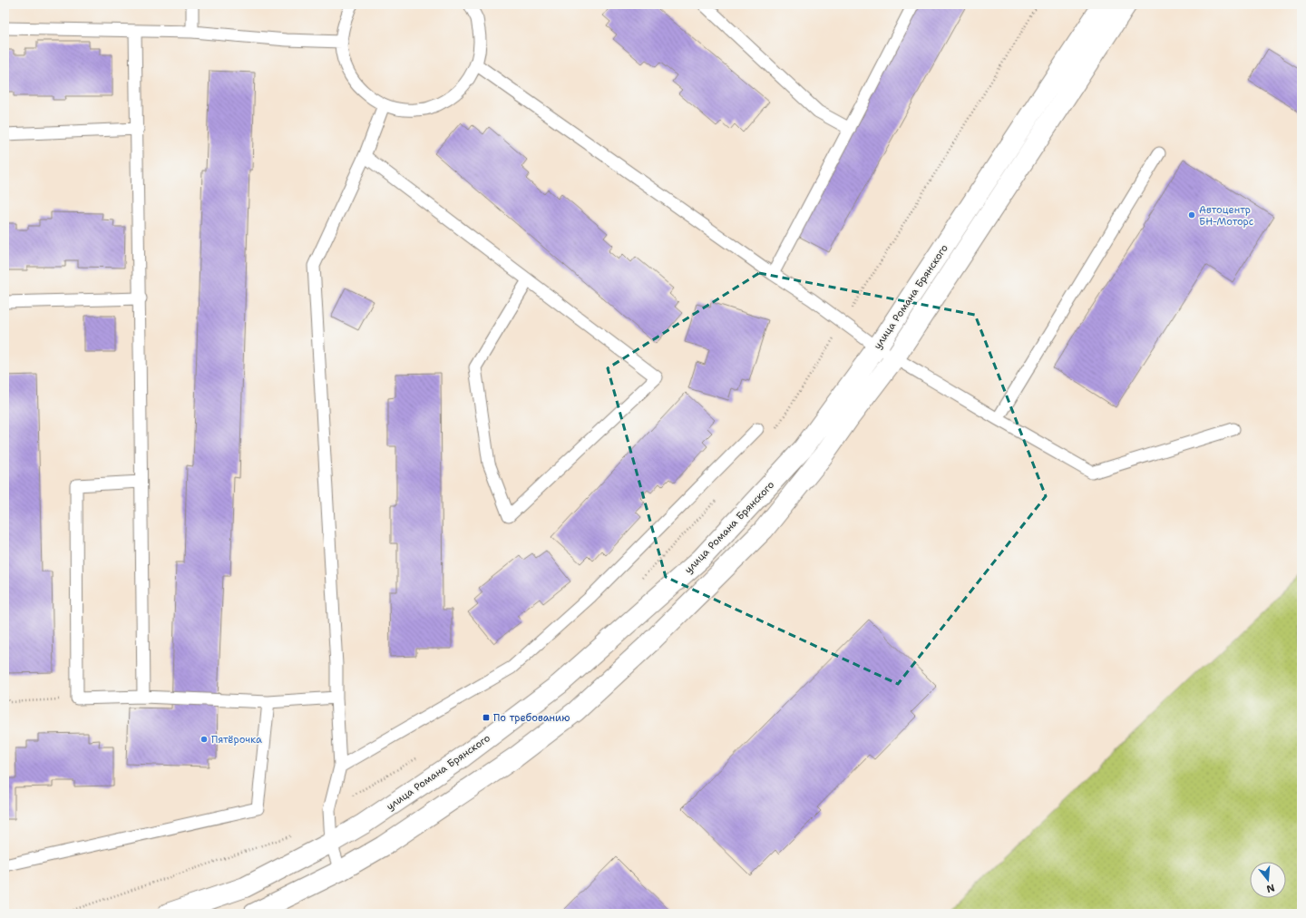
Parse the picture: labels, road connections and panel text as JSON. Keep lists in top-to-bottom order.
{
  "streets": {
    "main road": ["улица Романа Брянского"]
  },
  "places": {
    "other": ["Автоцентр БН-Моторс", "Пятёрочка"],
    "transit": ["По требованию"]
  },
  "north": "bottom"
}
